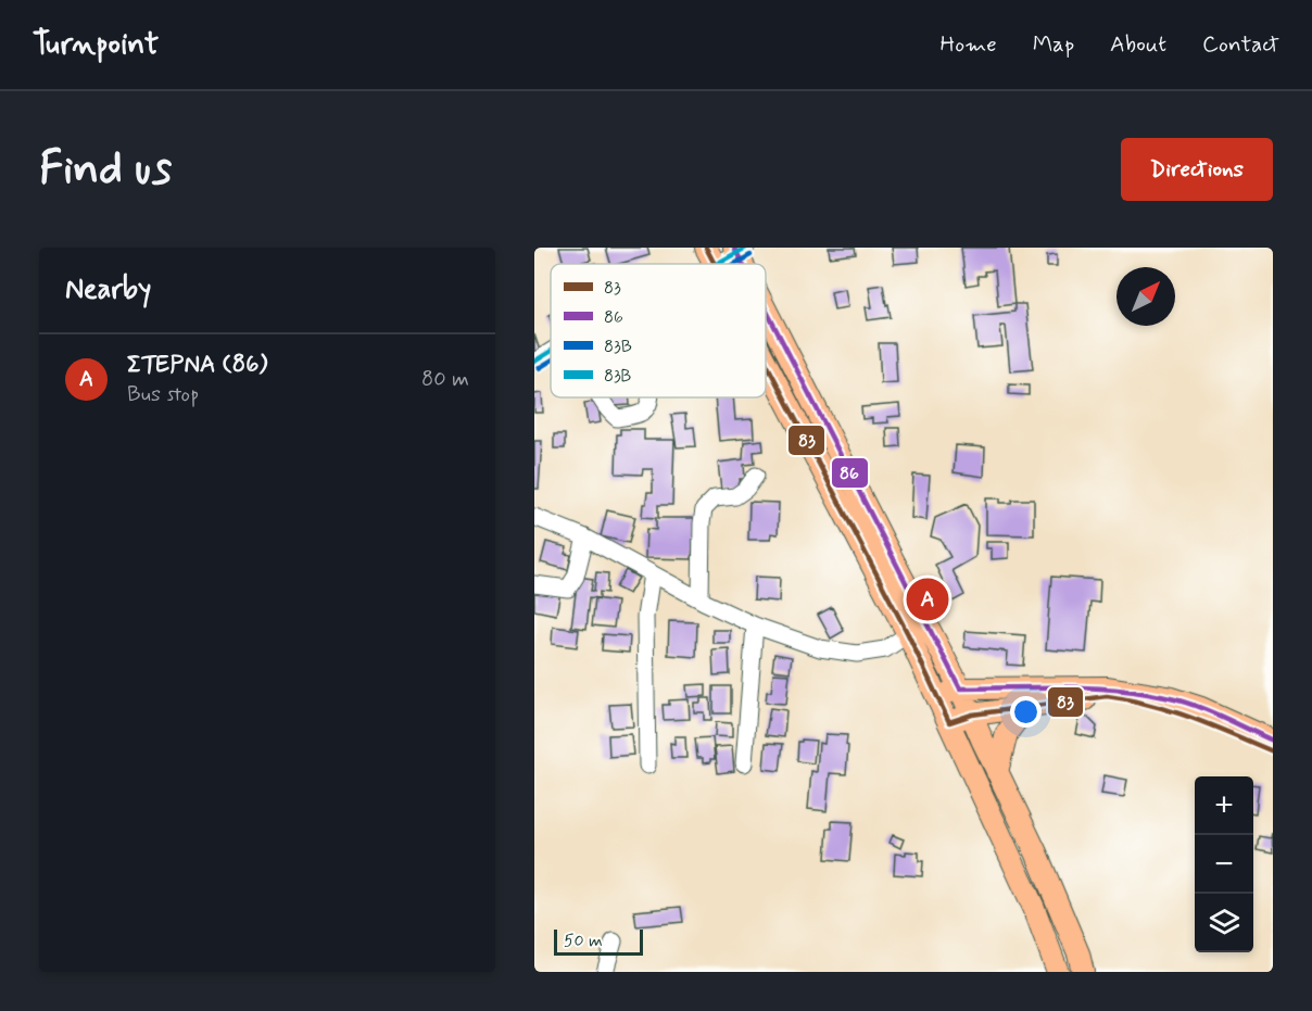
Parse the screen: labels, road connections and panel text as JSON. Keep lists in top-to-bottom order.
{
  "lines": [
    "transit line 83",
    "transit line 86",
    "transit line 83Β",
    "transit line 83B"
  ],
  "legend": [
    "83",
    "86",
    "83B",
    "83Β"
  ],
  "scale_bar": "50 m",
  "north": "top right",
  "page": {
    "header": "Turnpoint",
    "nav": [
      "Home",
      "Map",
      "About",
      "Contact"
    ],
    "buttons": "Directions",
    "title": "Find us",
    "heading": "Nearby",
    "list": [
      {
        "mark": "A",
        "name": "ΣΤΕΡΝΑ (86)",
        "note": "Bus stop",
        "value": "80 m"
      }
    ],
    "pins": "A",
    "map_buttons": ["+", "−"],
    "scale": "50 m"
  }
}
